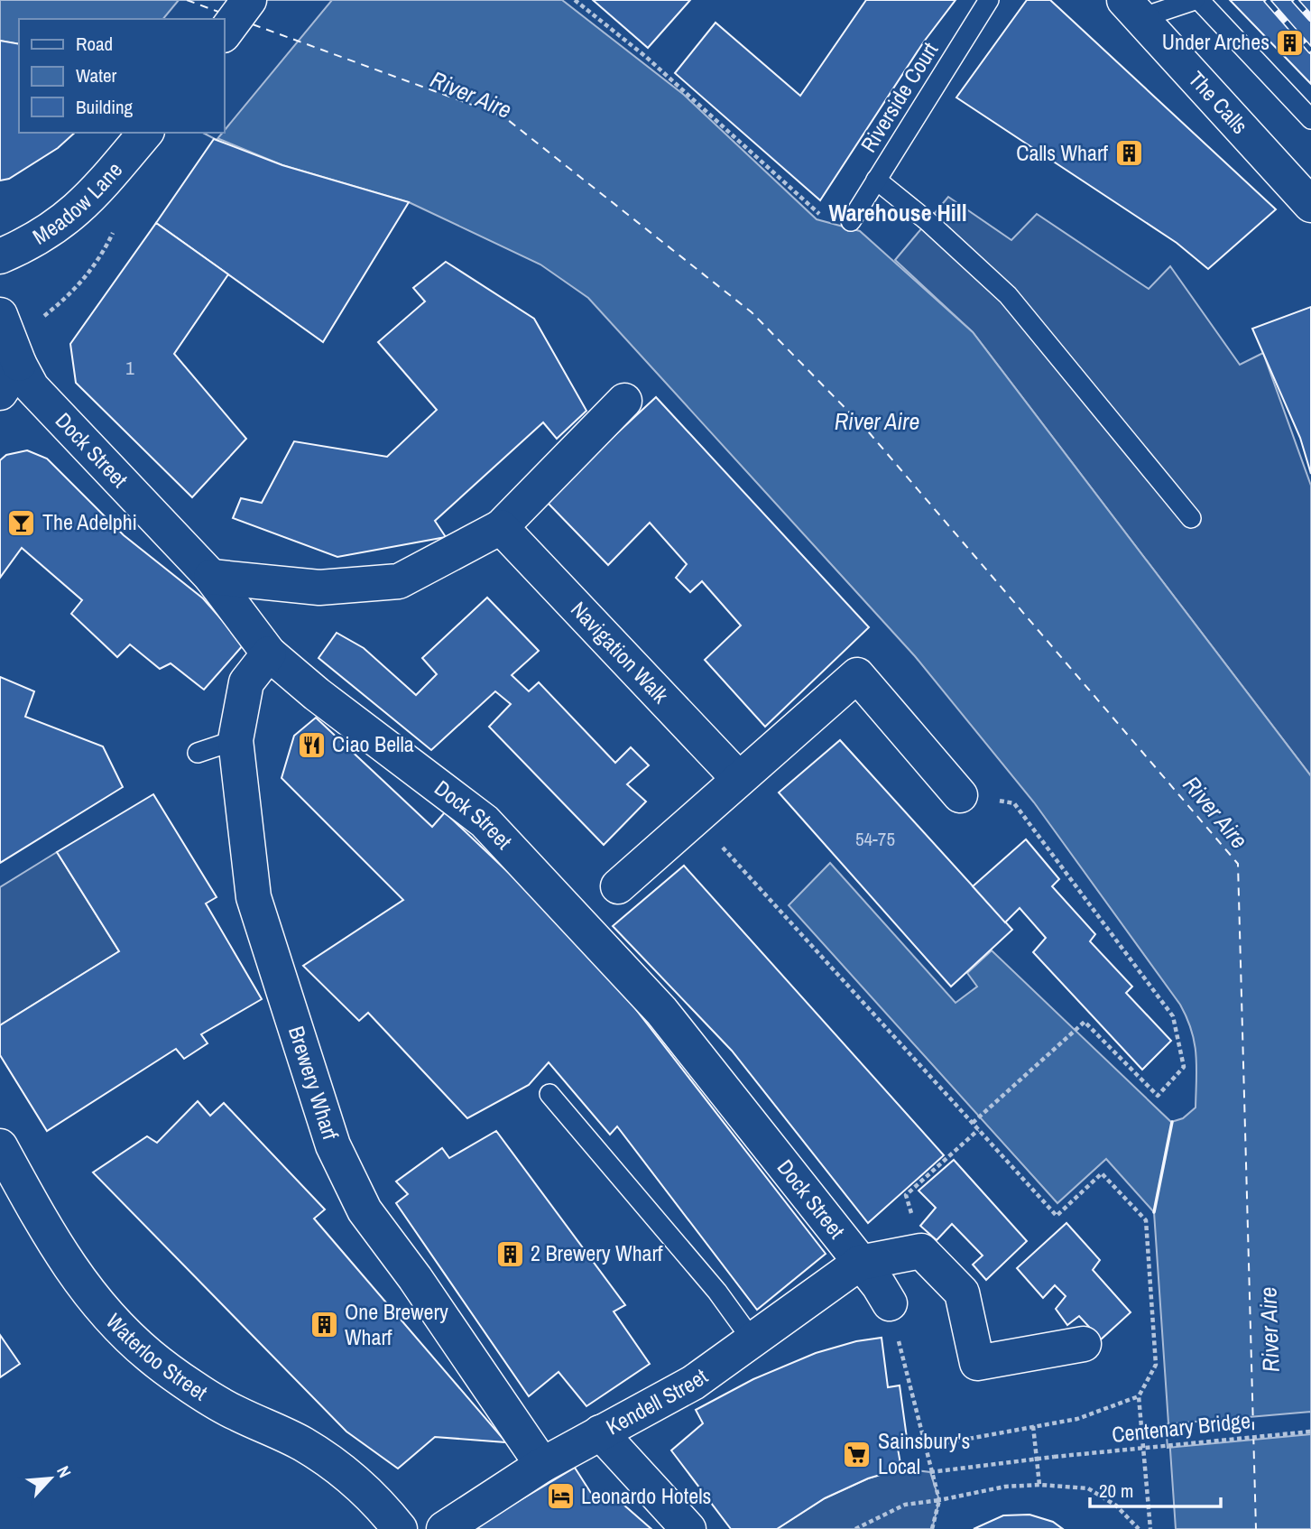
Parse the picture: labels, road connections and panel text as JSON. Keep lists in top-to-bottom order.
{
  "streets": {
    "street": [
      "The Calls",
      "Meadow Lane",
      "Dock Street",
      "Navigation Walk",
      "Brewery Wharf",
      "Waterloo Street",
      "Kendell Street"
    ],
    "lane": ["Riverside Court"],
    "path": ["Centenary Bridge"]
  },
  "crossings": [
    ["Dock Street", "Brewery Wharf"],
    ["Dock Street", "Kendell Street"],
    ["Brewery Wharf", "Kendell Street"]
  ],
  "districts": ["Warehouse Hill"],
  "water": ["River Aire"],
  "places": {
    "building": [
      "Under Arches",
      "Calls Wharf",
      "2 Brewery Wharf",
      "One Brewery Wharf"
    ],
    "bar": ["The Adelphi"],
    "restaurant": ["Ciao Bella"],
    "supermarket": ["Sainsbury's Local"],
    "hotel": ["Leonardo Hotels"]
  },
  "house_numbers": ["1", "54-75"],
  "legend": ["Road", "Water", "Building"],
  "scale_bar": "20 m",
  "north": "top right"
}
